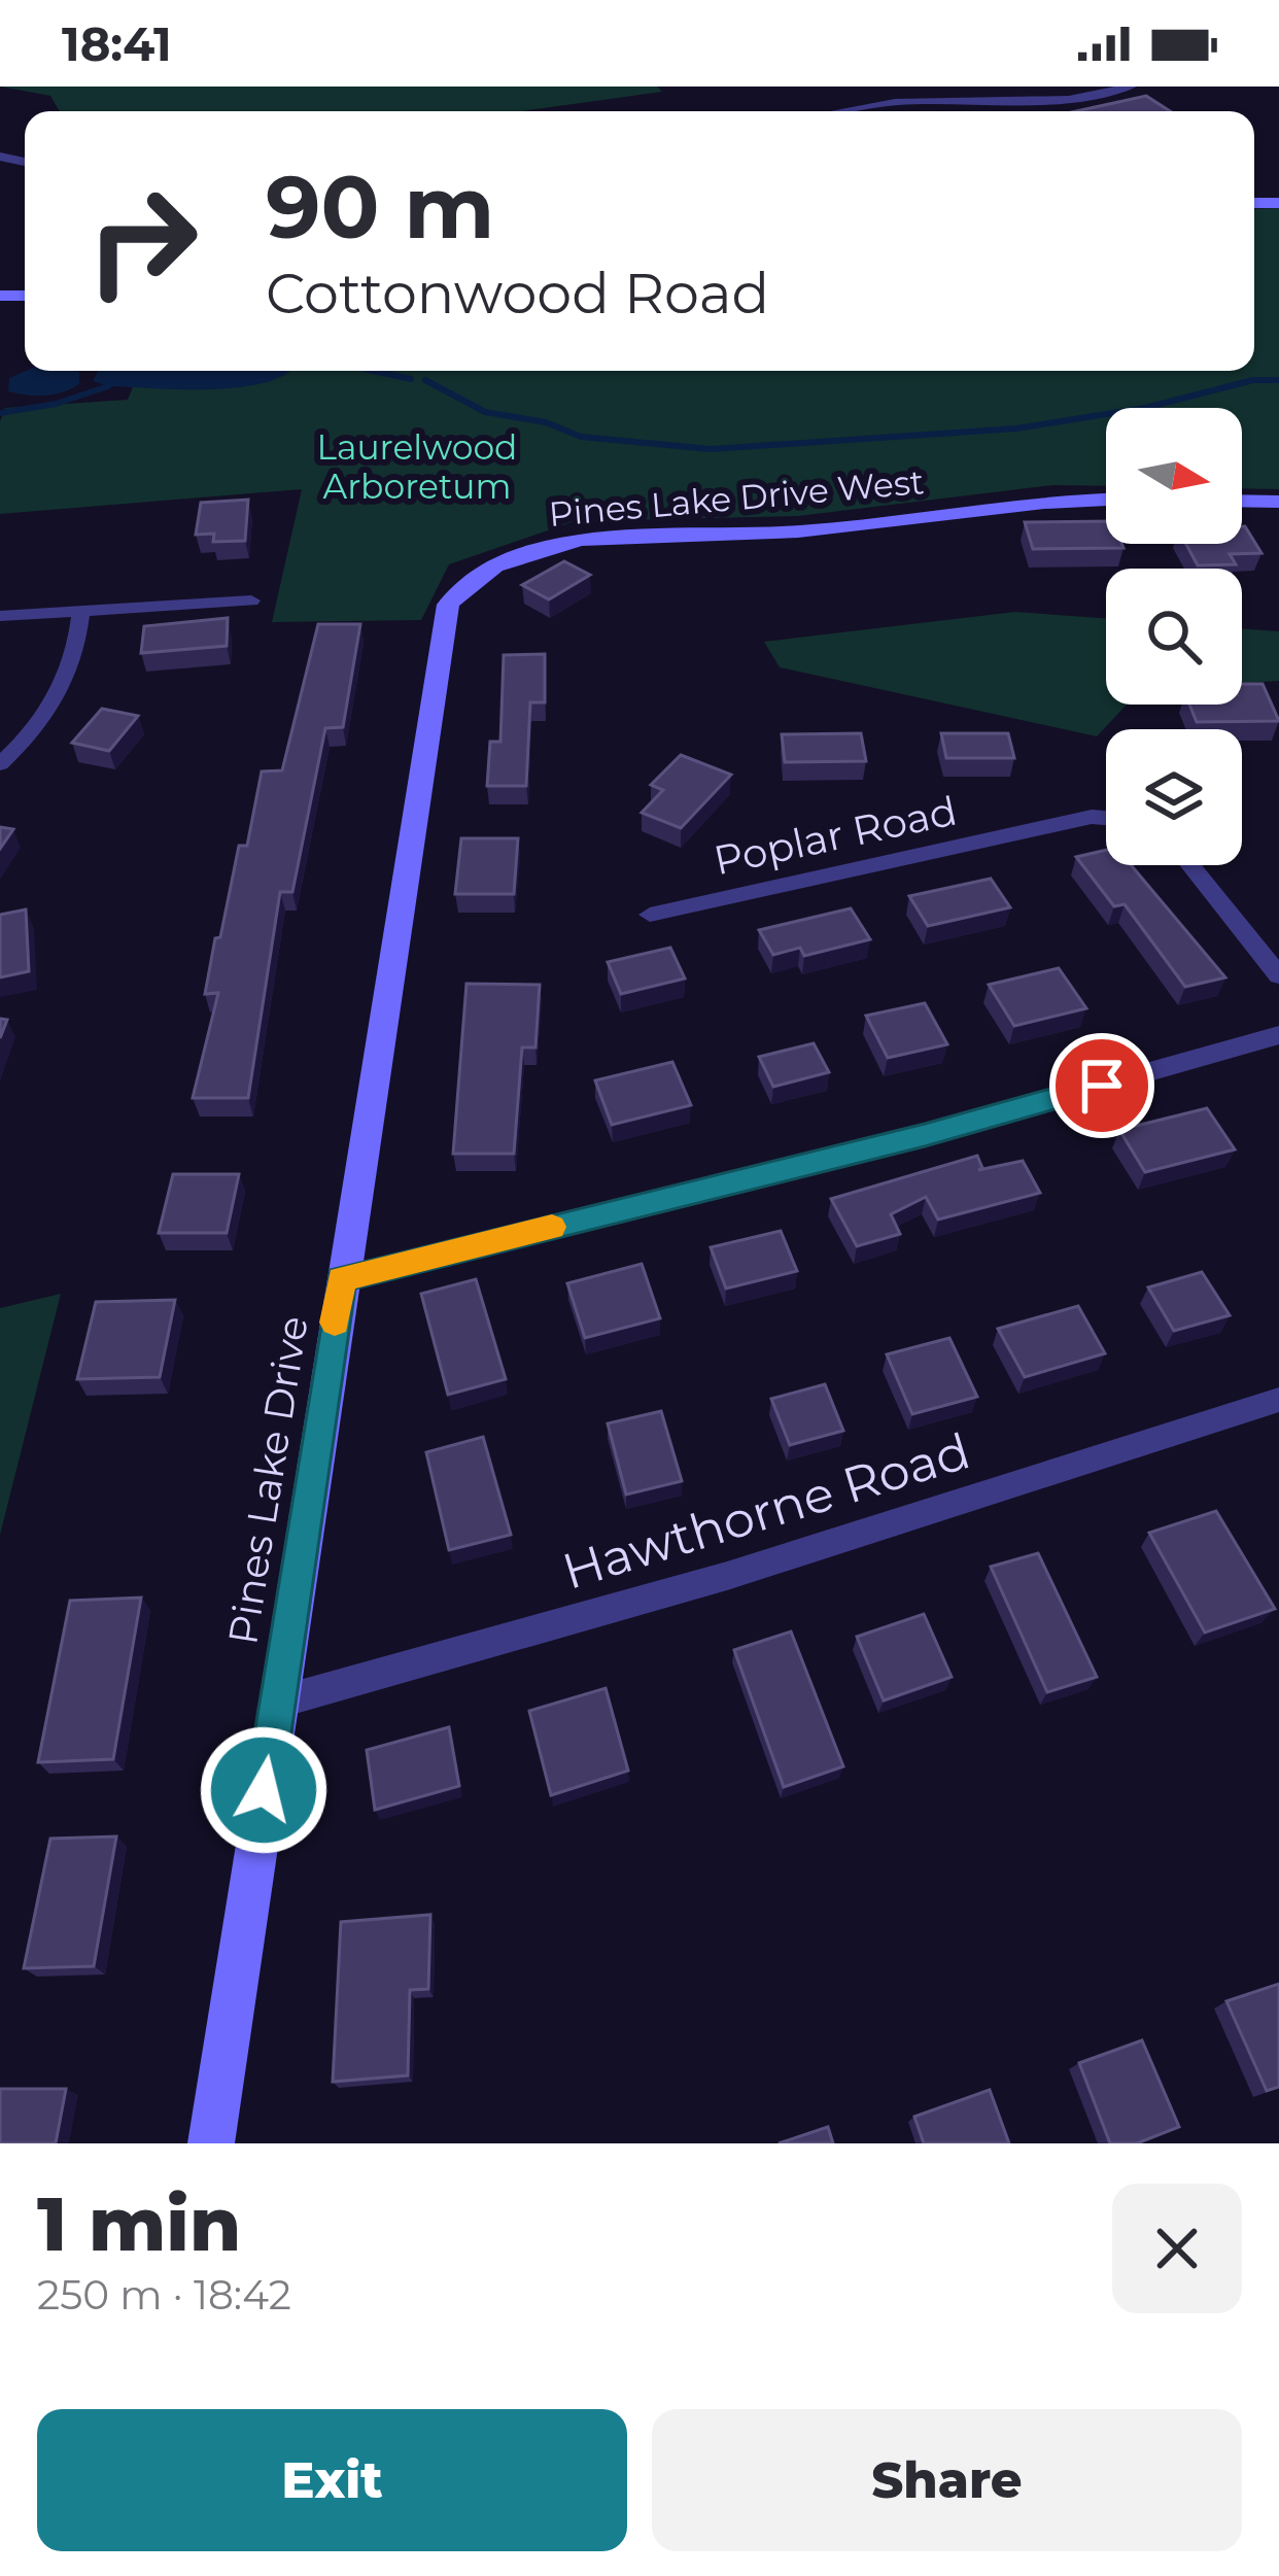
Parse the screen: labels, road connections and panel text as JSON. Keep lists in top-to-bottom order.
{
  "streets": {
    "street": [
      "Pines Lake Drive West",
      "Poplar Road",
      "Pines Lake Drive",
      "Hawthorne Road"
    ]
  },
  "crossings": [
    ["Pines Lake Drive West", "Pines Lake Drive"],
    ["Pines Lake Drive", "Hawthorne Road"]
  ],
  "parks": ["Laurelwood Arboretum"],
  "north": "right",
  "page": {
    "status": "18:41",
    "turn": ["90 m", "Cottonwood Road"],
    "heading": ["1 min", "250 m · 18:42"],
    "buttons": ["Exit", "Share"]
  }
}
